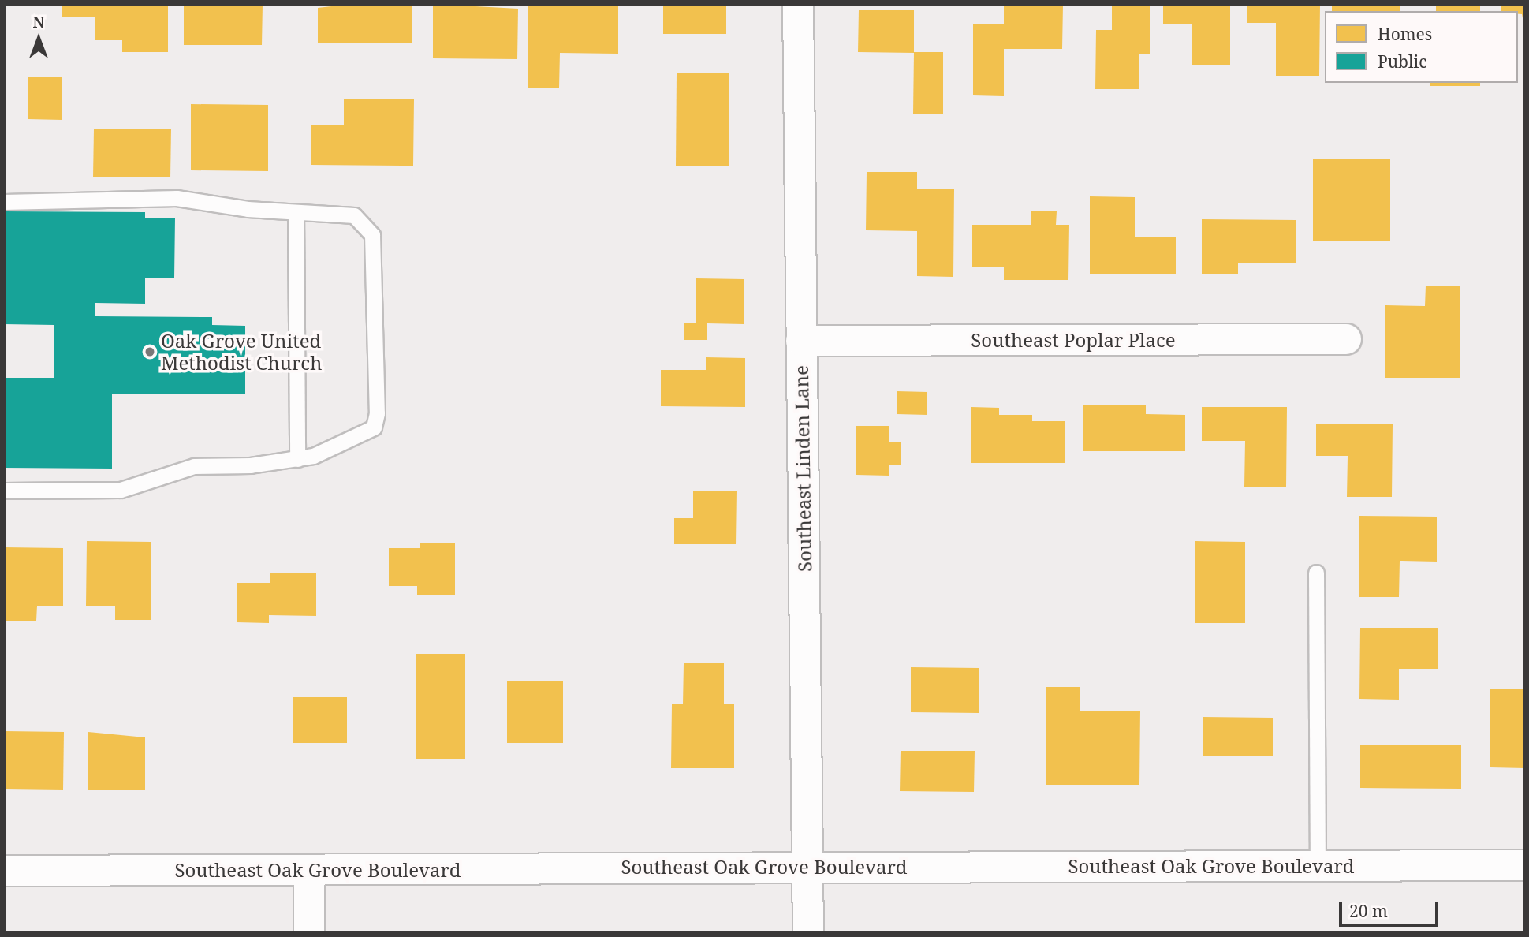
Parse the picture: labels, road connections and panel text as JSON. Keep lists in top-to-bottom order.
{
  "streets": {
    "street": ["Southeast Poplar Place", "Southeast Linden Lane", "Southeast Oak Grove Boulevard"]
  },
  "crossings": [
    ["Southeast Poplar Place", "Southeast Linden Lane"],
    ["Southeast Linden Lane", "Southeast Oak Grove Boulevard"]
  ],
  "places": ["Oak Grove United Methodist Church"],
  "legend": ["Homes", "Public"],
  "scale_bar": "20 m",
  "north": "top"
}
